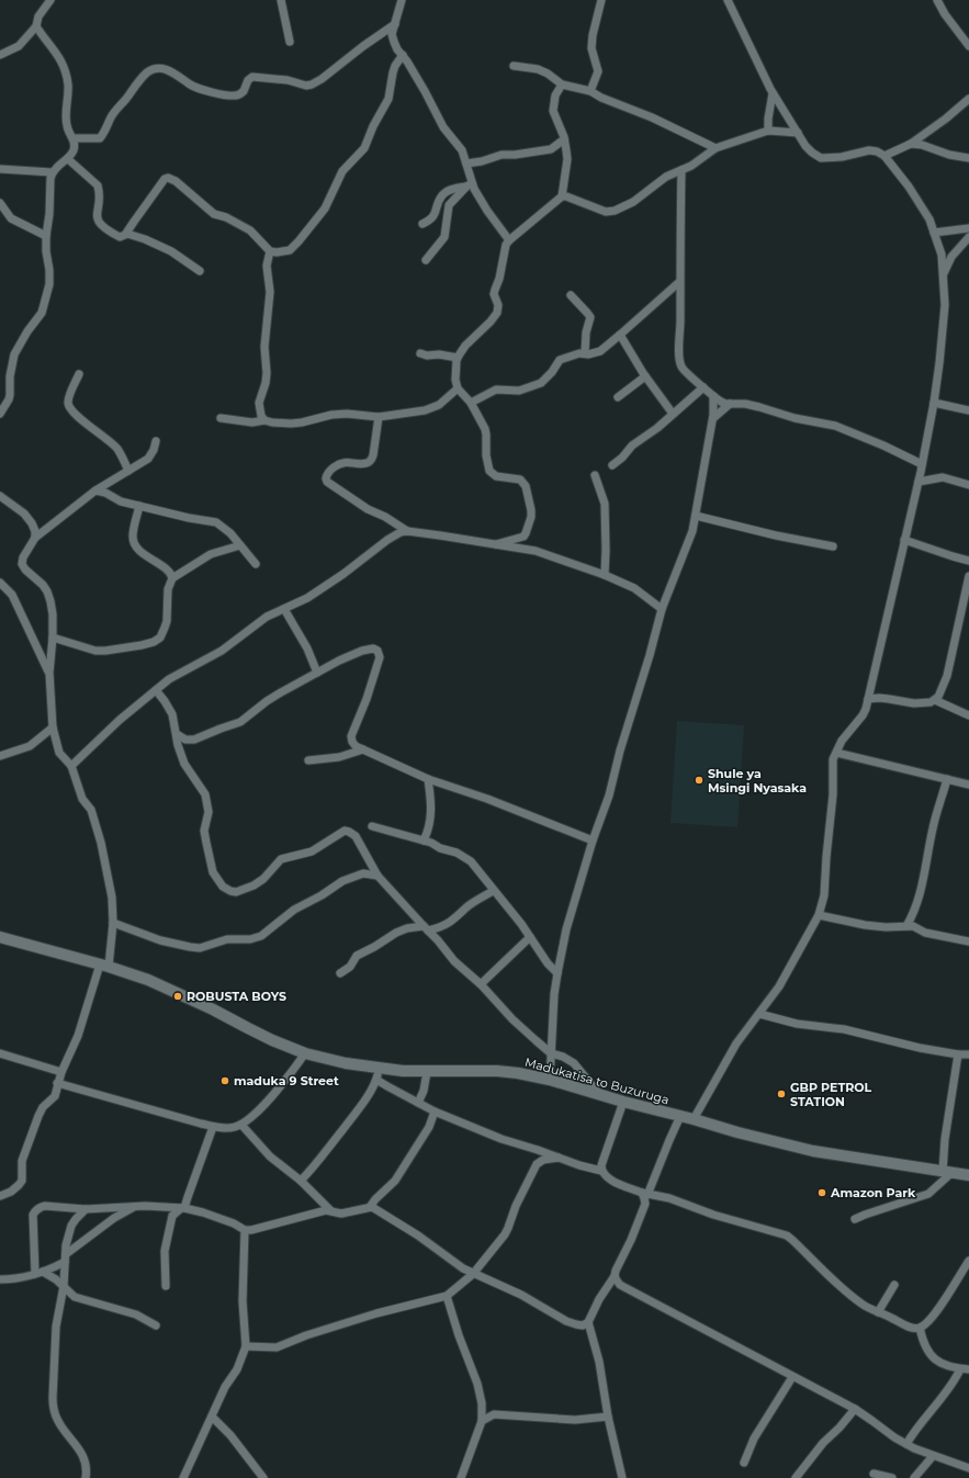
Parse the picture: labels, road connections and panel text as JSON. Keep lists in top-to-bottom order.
{
  "streets": {
    "main road": ["Madukatisa to Buzuruga"]
  },
  "places": [
    "Shule ya Msingi Nyasaka",
    "ROBUSTA BOYS",
    "maduka 9 Street",
    "GBP PETROL STATION",
    "Amazon Park"
  ]
}
